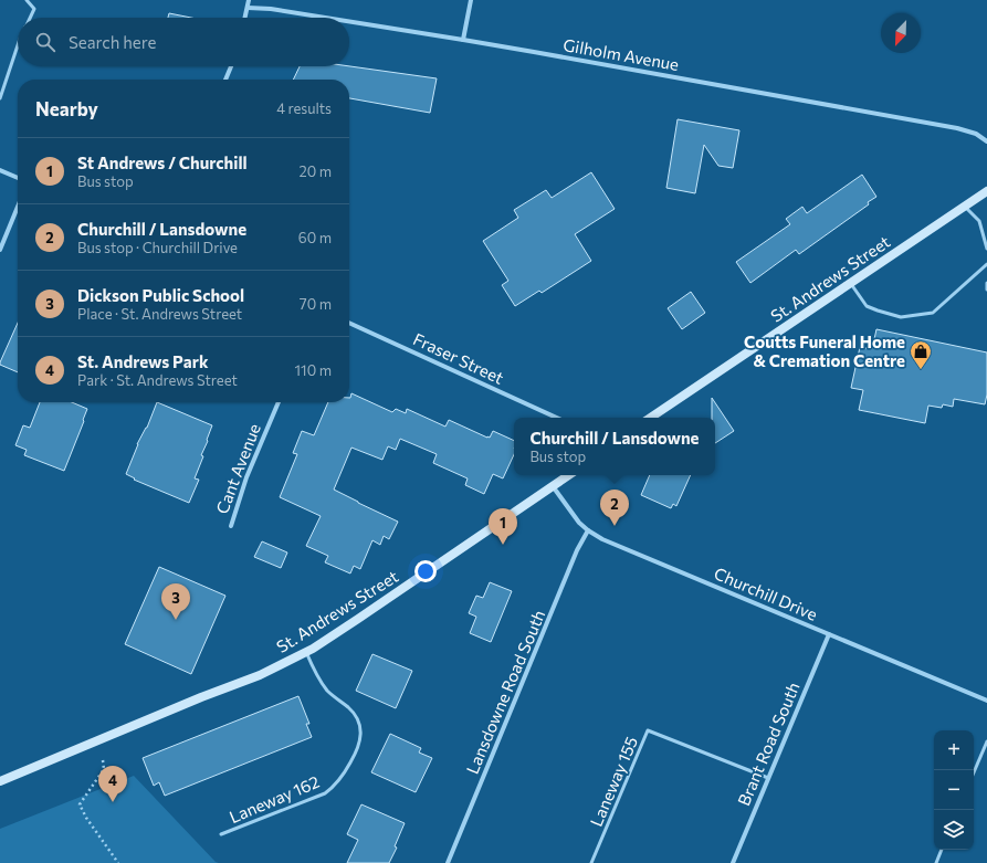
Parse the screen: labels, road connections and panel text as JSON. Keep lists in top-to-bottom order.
{
  "streets": {
    "main road": ["St. Andrews Street"],
    "street": [
      "Gilholm Avenue",
      "Fraser Street",
      "Cant Avenue",
      "Churchill Drive",
      "Lansdowne Road South",
      "Brant Road South"
    ],
    "lane": ["Laneway 155", "Laneway 162"]
  },
  "crossings": [
    ["St. Andrews Street", "Churchill Drive"],
    ["St. Andrews Street", "Laneway 162"],
    ["Churchill Drive", "Lansdowne Road South"],
    ["Churchill Drive", "Brant Road South"],
    ["Brant Road South", "Laneway 155"]
  ],
  "places": {
    "shop": ["Coutts Funeral Home & Cremation Centre"]
  },
  "north": "bottom left",
  "page": {
    "search": "Search here",
    "heading": ["Nearby", "4 results"],
    "list": [
      {
        "mark": "1",
        "name": "St Andrews / Churchill",
        "note": "Bus stop",
        "value": "20 m"
      },
      {
        "mark": "2",
        "name": "Churchill / Lansdowne",
        "note": "Bus stop · Churchill Drive",
        "value": "60 m"
      },
      {
        "mark": "3",
        "name": "Dickson Public School",
        "note": "Place · St. Andrews Street",
        "value": "70 m"
      },
      {
        "mark": "4",
        "name": "St. Andrews Park",
        "note": "Park · St. Andrews Street",
        "value": "110 m"
      }
    ],
    "popup": ["Churchill / Lansdowne", "Bus stop"],
    "pins": [
      "2",
      "1",
      "3",
      "4"
    ],
    "map_buttons": ["+", "−"]
  }
}
